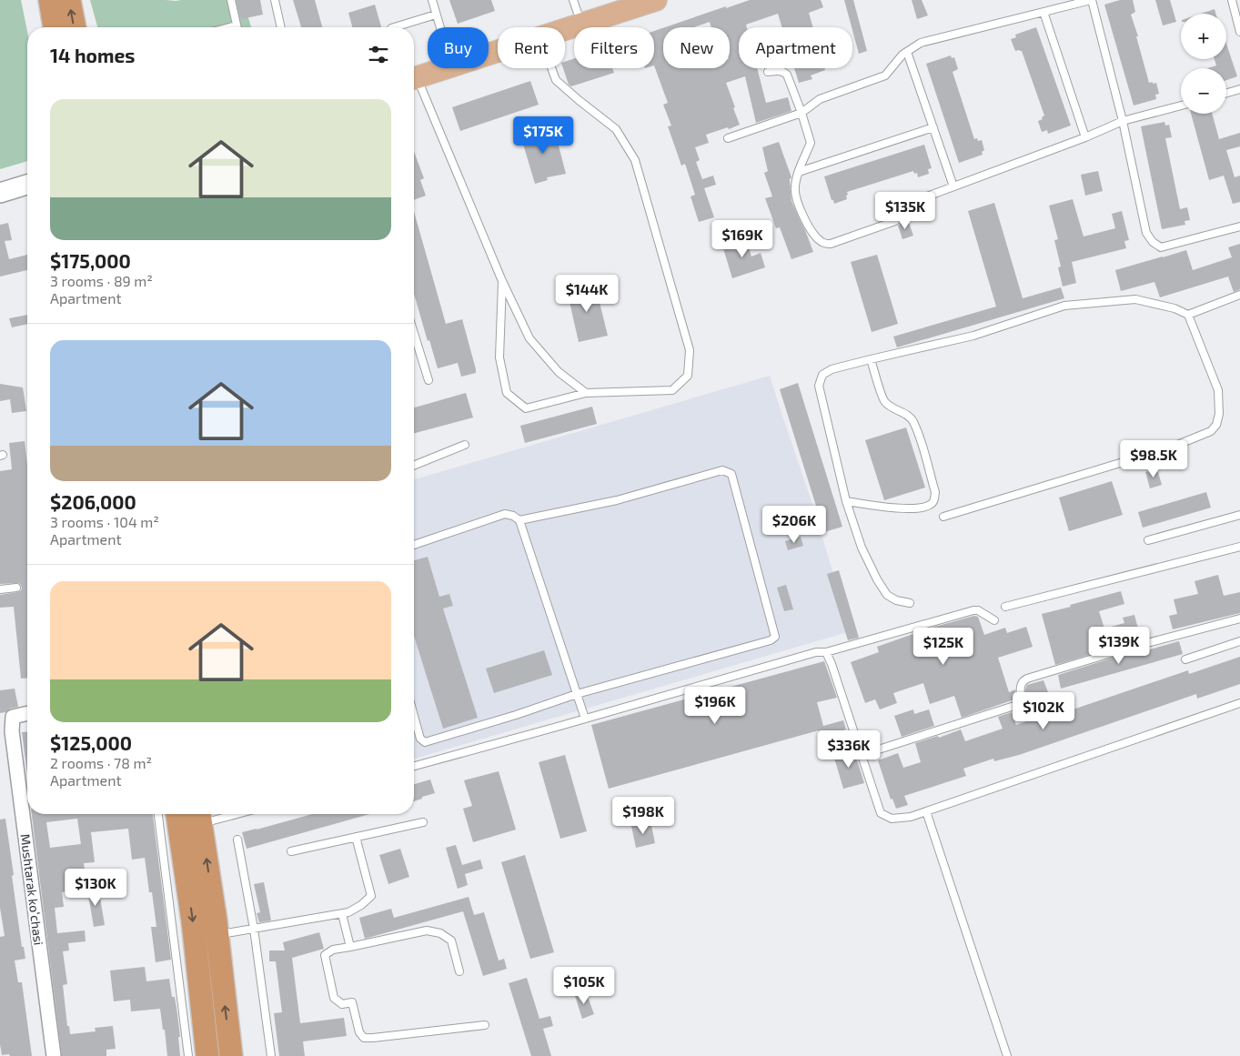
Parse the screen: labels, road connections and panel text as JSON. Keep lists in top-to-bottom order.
{
  "streets": {
    "street": ["Mushtarak koʻchasi"]
  },
  "page": {
    "map_buttons": ["+", "−"],
    "chip": [
      "Buy",
      "Rent",
      "Filters",
      "New",
      "Apartment"
    ],
    "heading": "14 homes",
    "list": [
      {
        "name": "$175,000",
        "note": "3 rooms · 89 m² · Apartment"
      },
      {
        "name": "$206,000",
        "note": "3 rooms · 104 m² · Apartment"
      },
      {
        "name": "$125,000",
        "note": "2 rooms · 78 m² · Apartment"
      }
    ],
    "price": [
      "$175K",
      "$135K",
      "$169K",
      "$144K",
      "$98.5K",
      "$206K",
      "$139K",
      "$125K",
      "$196K",
      "$102K",
      "$336K",
      "$198K",
      "$130K",
      "$105K"
    ]
  }
}
